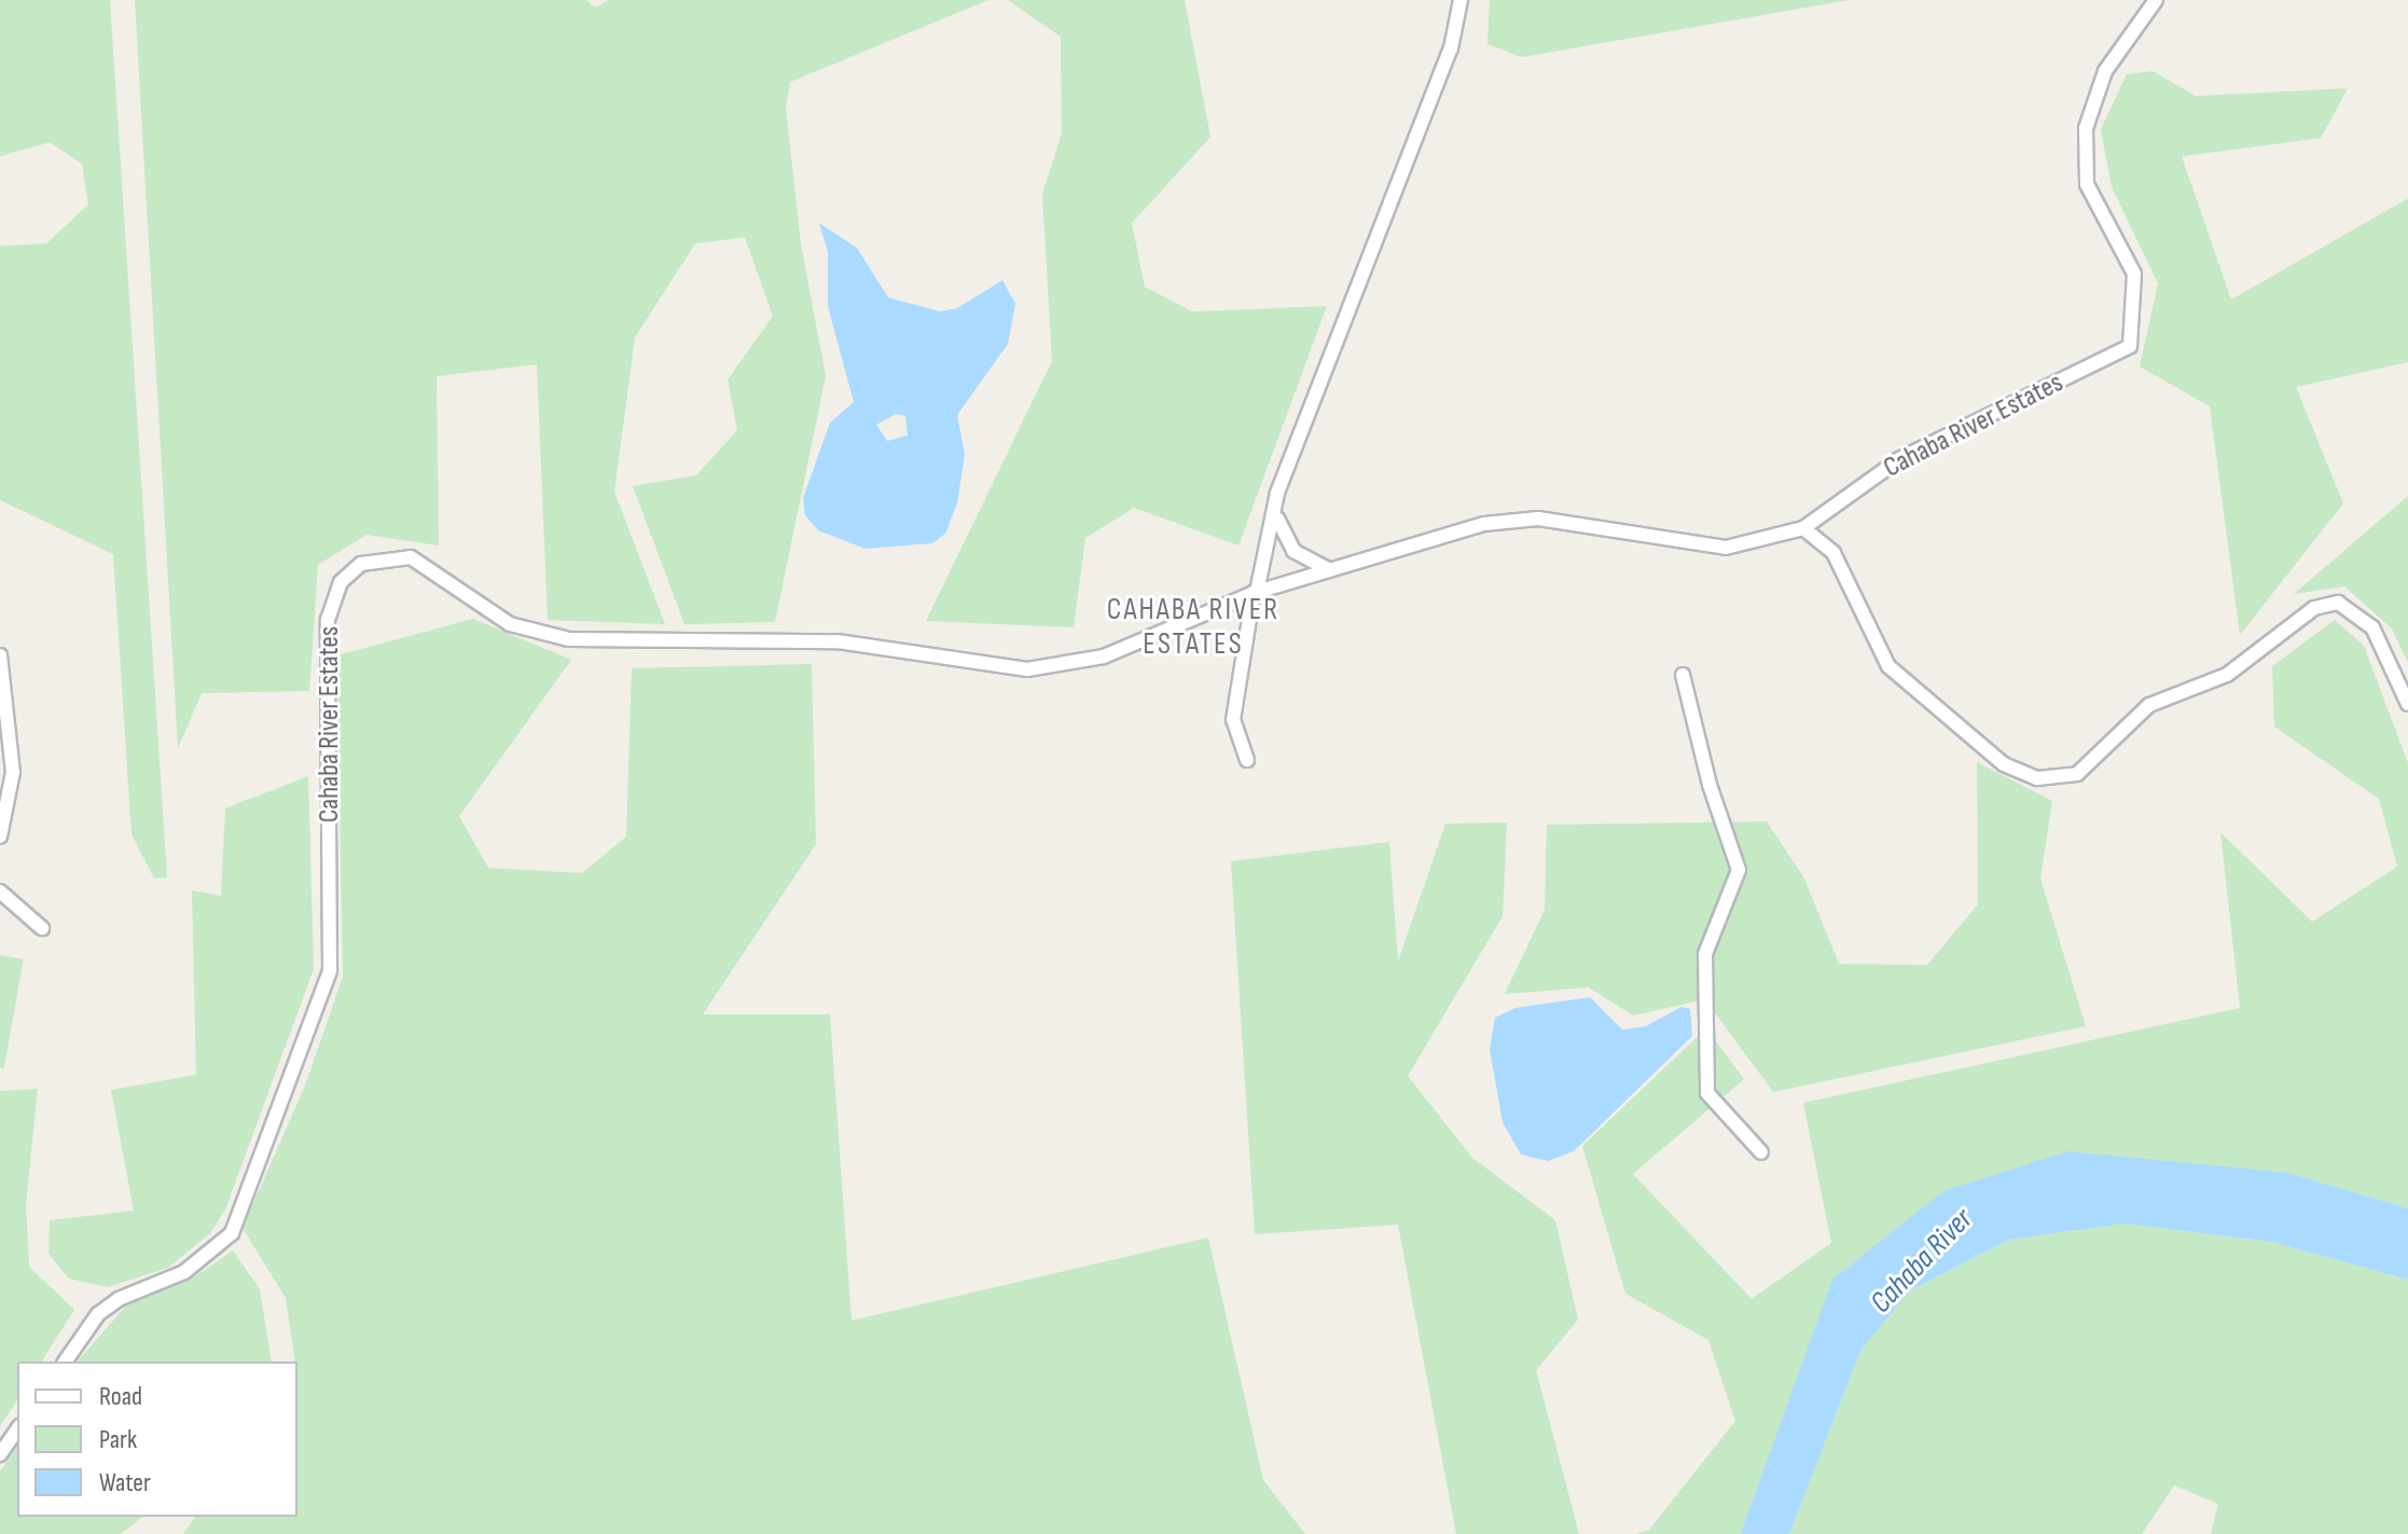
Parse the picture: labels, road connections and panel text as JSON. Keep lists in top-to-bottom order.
{
  "streets": {
    "street": ["Cahaba River Estates"]
  },
  "districts": ["CAHABA RIVER ESTATES"],
  "water": ["Cahaba River"],
  "legend": ["Road", "Park", "Water"]
}
